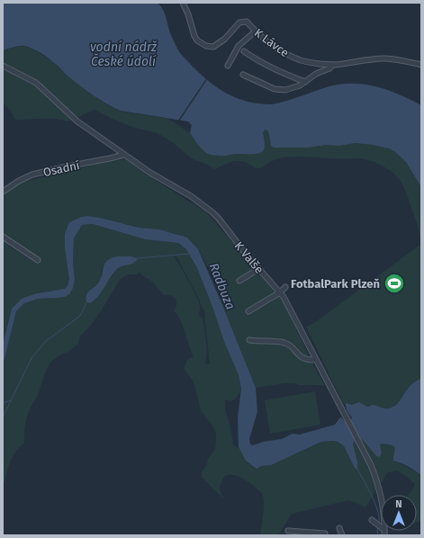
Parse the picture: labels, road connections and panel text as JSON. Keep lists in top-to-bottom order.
{
  "streets": {
    "street": ["K Lávce", "Osadní", "K Valše"]
  },
  "crossings": [
    ["Osadní", "K Valše"]
  ],
  "water": ["vodní nádrž České údolí", "Radbuza"],
  "places": {
    "sports": ["FotbalPark Plzeň"]
  },
  "north": "top"
}
